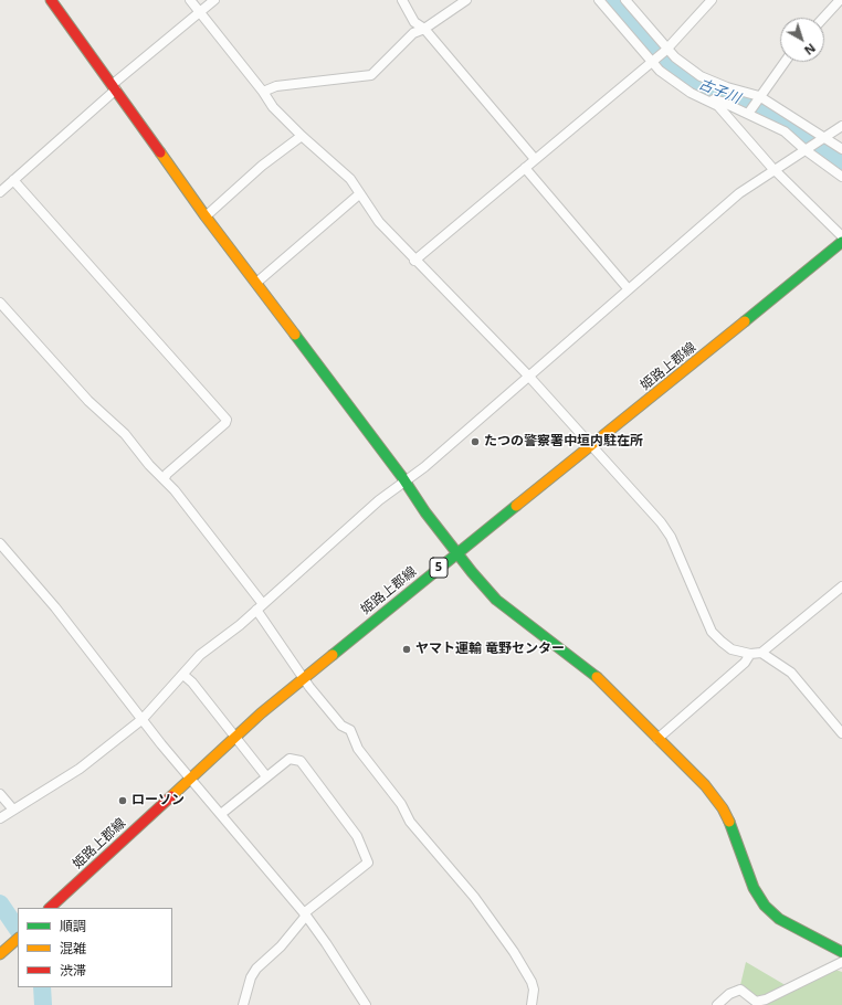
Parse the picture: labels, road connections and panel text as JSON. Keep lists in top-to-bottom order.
{
  "streets": {
    "street": ["姫路上郡線", "5"]
  },
  "water": ["古子川"],
  "places": ["たつの警察署中垣内駐在所", "ヤマト運輸 竜野センター", "ローソン"],
  "legend": ["順調", "混雑", "渋滞"],
  "north": "bottom right"
}
